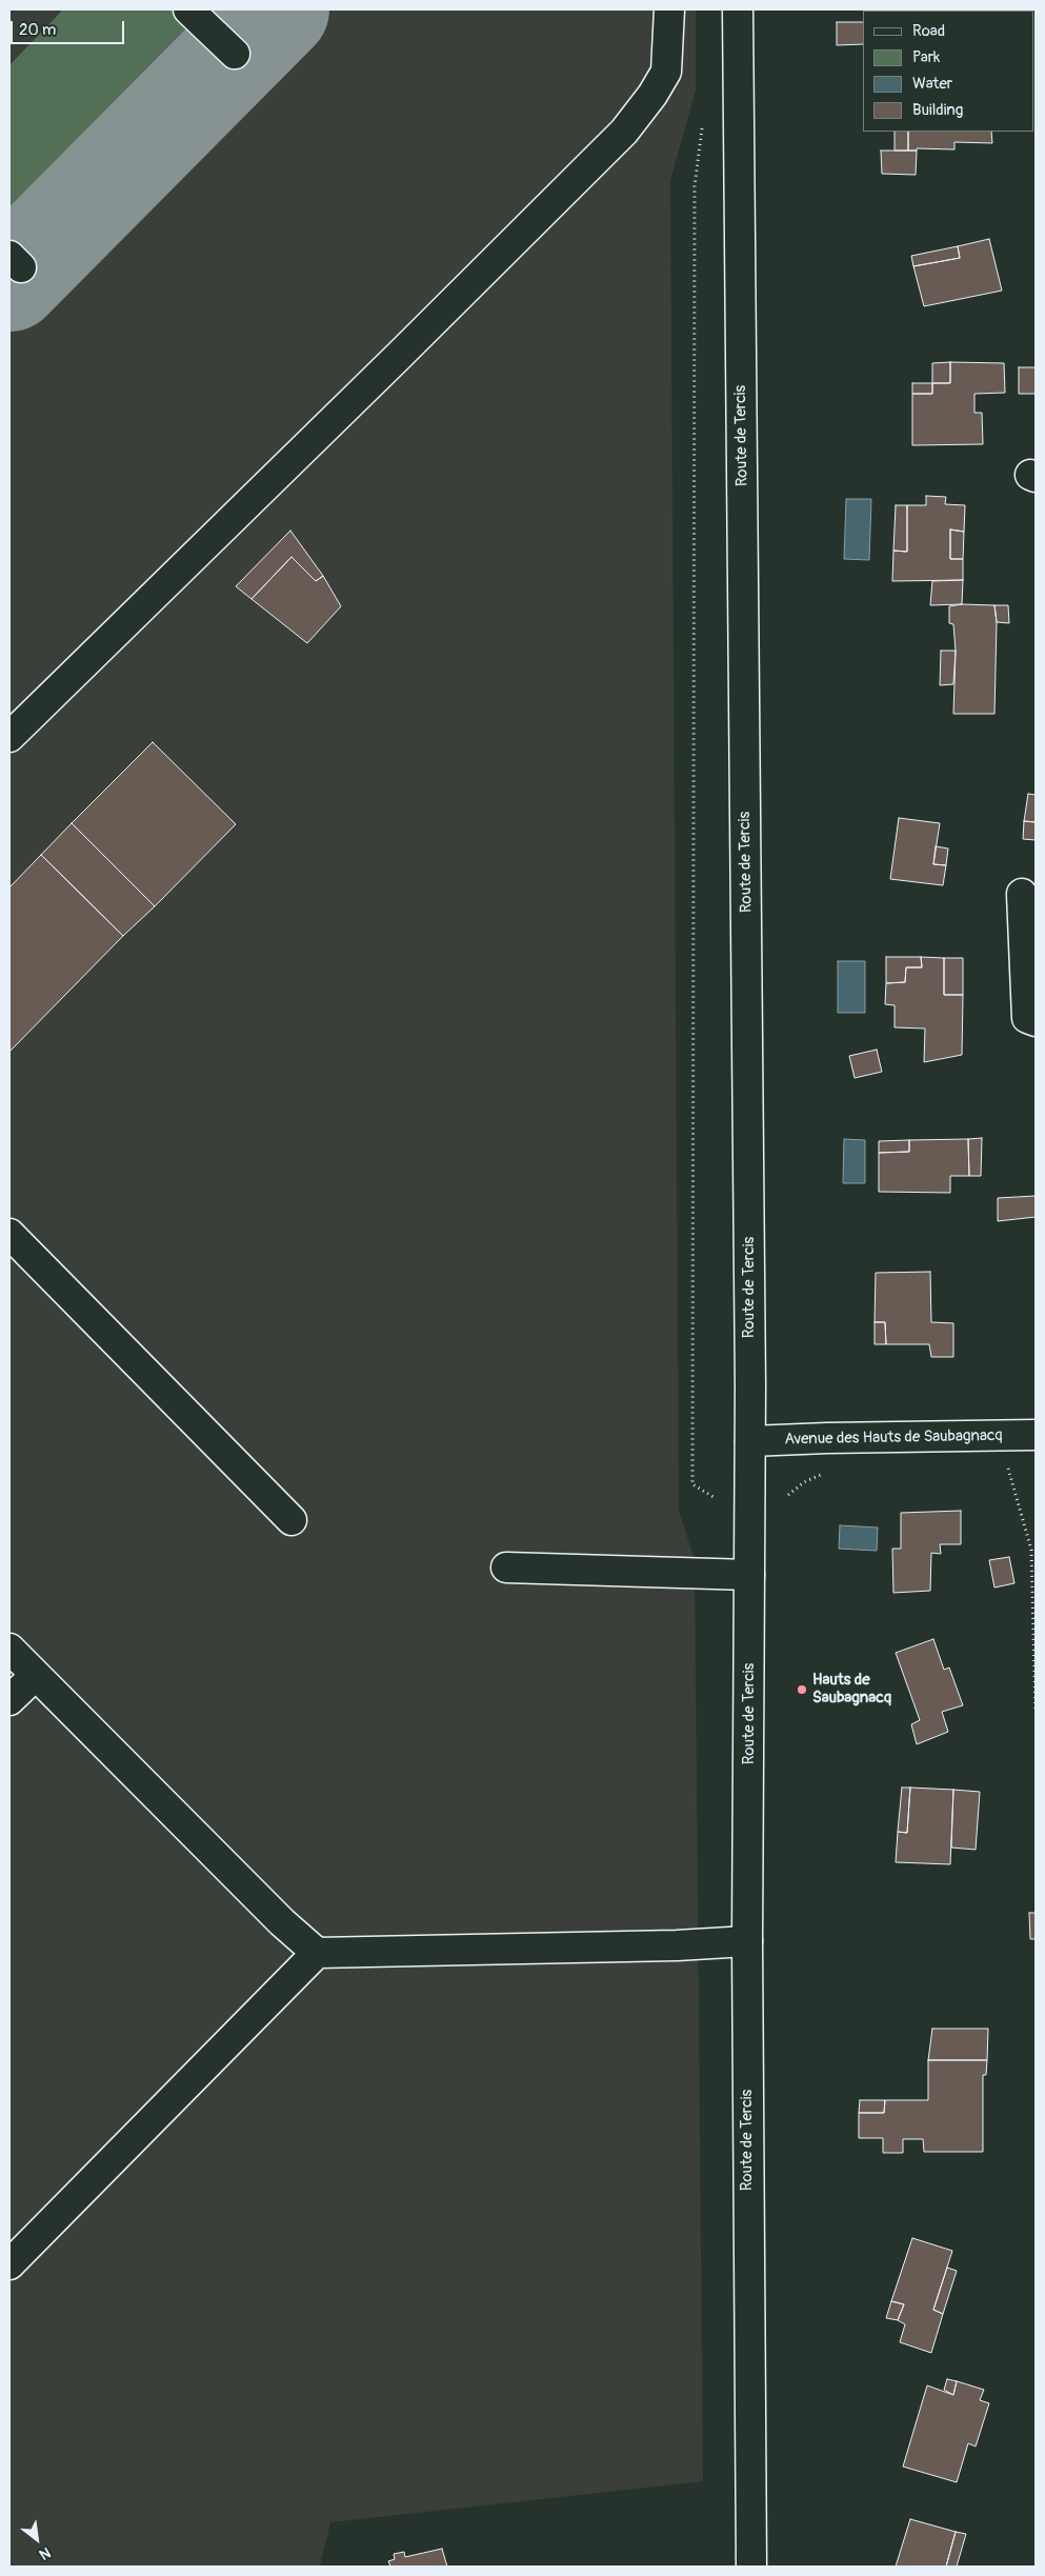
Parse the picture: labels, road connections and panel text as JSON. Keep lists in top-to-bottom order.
{
  "streets": {
    "main road": ["Route de Tercis", "Avenue des Hauts de Saubagnacq"]
  },
  "crossings": [
    ["Route de Tercis", "Avenue des Hauts de Saubagnacq"]
  ],
  "places": ["Hauts de Saubagnacq"],
  "legend": [
    "Road",
    "Park",
    "Water",
    "Building"
  ],
  "scale_bar": "20 m",
  "north": "bottom right"
}
